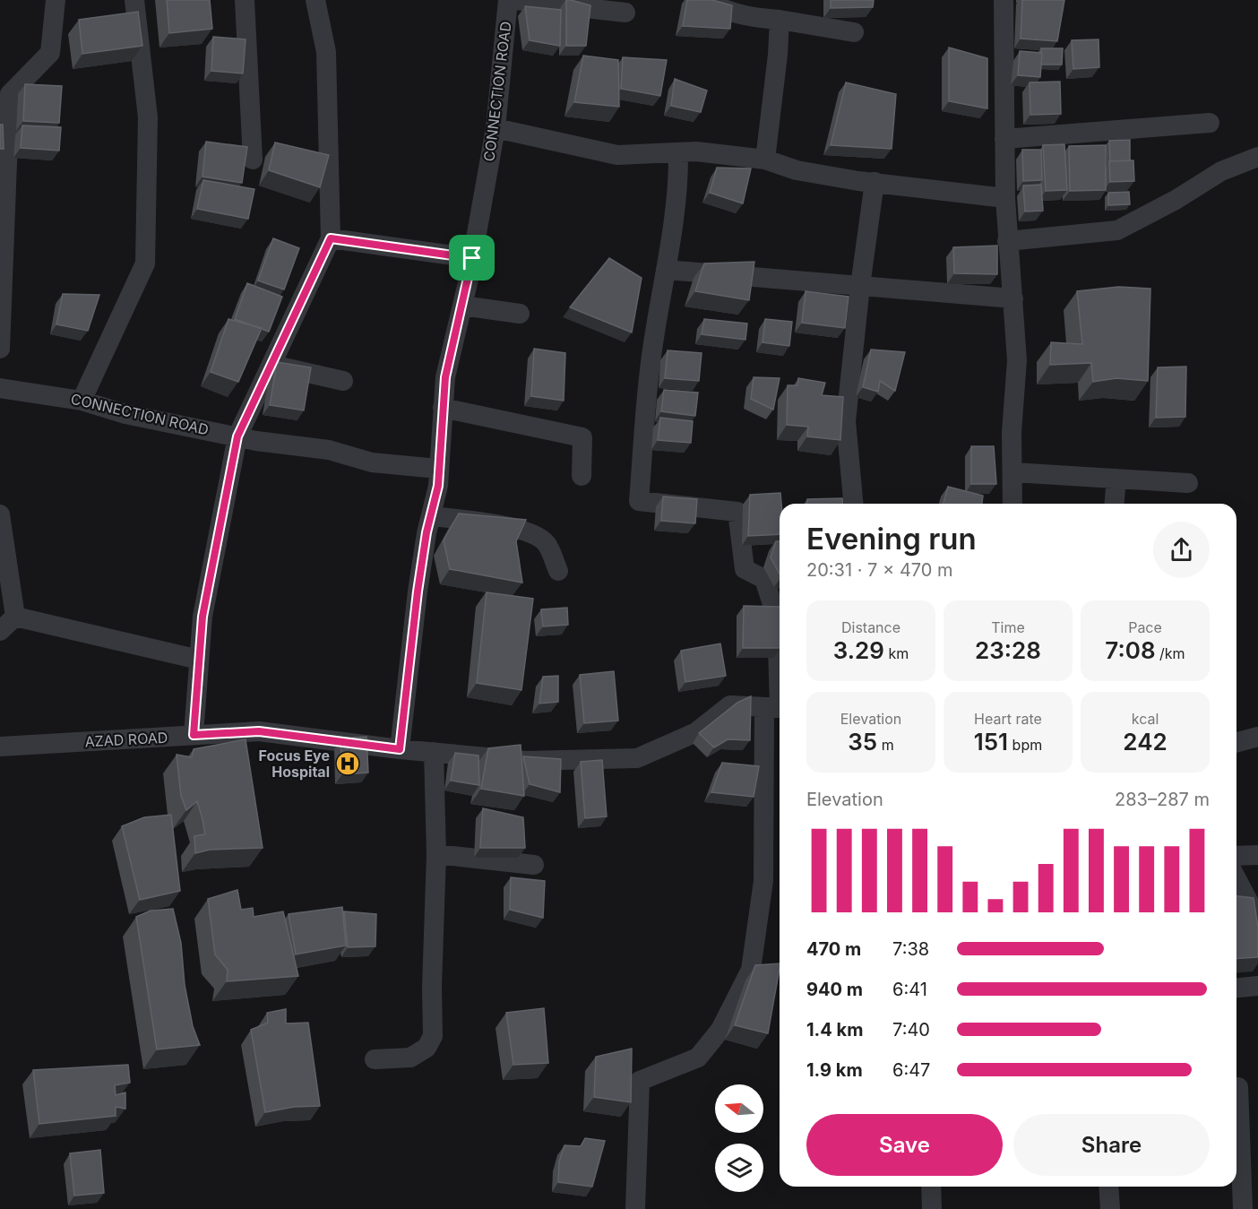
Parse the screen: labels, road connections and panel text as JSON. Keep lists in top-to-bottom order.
{
  "streets": {
    "street": ["CONNECTION ROAD", "AZAD ROAD"]
  },
  "crossings": [
    ["CONNECTION ROAD", "AZAD ROAD"]
  ],
  "places": {
    "hospital": ["Focus Eye Hospital"]
  },
  "north": "left",
  "page": {
    "heading": ["Evening run", "20:31 · 7 × 470 m"],
    "stats": [
      ["Distance", "3.29 km"],
      ["Time", "23:28"],
      ["Pace", "7:08 /km"],
      ["Elevation", "35 m"],
      ["Heart rate", "151 bpm"],
      ["kcal", "242"]
    ],
    "chart": ["Elevation", "283–287 m"],
    "list": [
      {
        "name": "470 m",
        "note": "7:38"
      },
      {
        "name": "940 m",
        "note": "6:41"
      },
      {
        "name": "1.4 km",
        "note": "7:40"
      },
      {
        "name": "1.9 km",
        "note": "6:47"
      }
    ],
    "buttons": ["Save", "Share"]
  }
}
